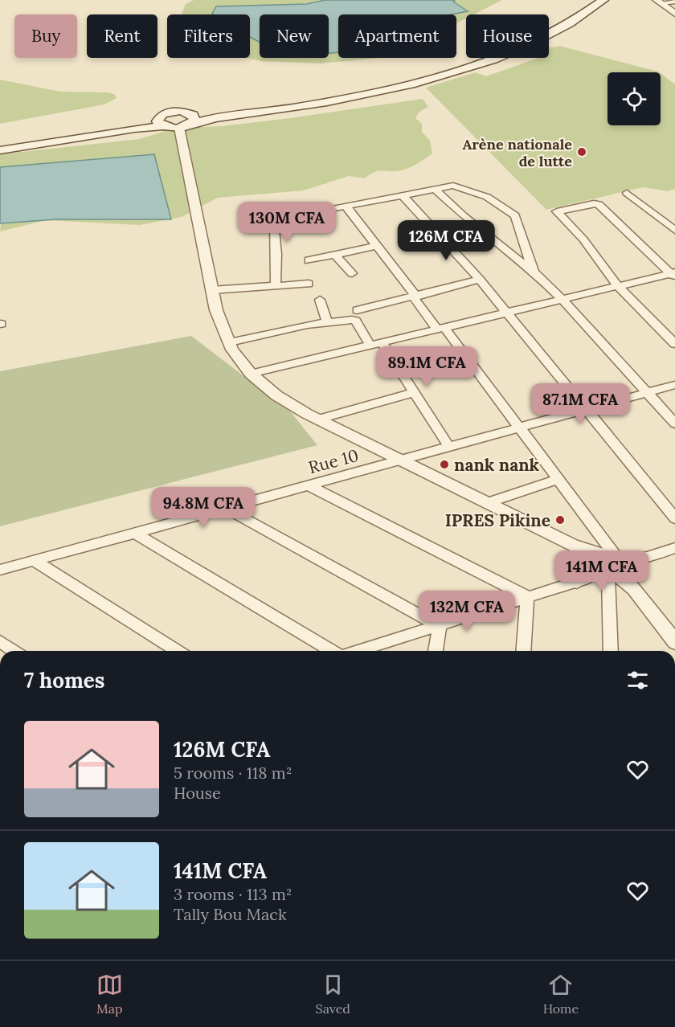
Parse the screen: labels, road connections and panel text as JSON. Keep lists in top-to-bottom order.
{
  "streets": {
    "street": ["Rue 10"]
  },
  "places": ["Arène nationale de lutte", "nank nank", "IPRES Pikine"],
  "page": {
    "chip": [
      "Buy",
      "Rent",
      "Filters",
      "New",
      "Apartment",
      "House"
    ],
    "price": [
      "130M CFA",
      "126M CFA",
      "89.1M CFA",
      "87.1M CFA",
      "94.8M CFA",
      "141M CFA",
      "132M CFA"
    ],
    "heading": "7 homes",
    "list": [
      {
        "name": "126M CFA",
        "note": "5 rooms · 118 m² · House"
      },
      {
        "name": "141M CFA",
        "note": "3 rooms · 113 m² · Tally Bou Mack"
      }
    ],
    "tabs": ["Map", "Saved", "Home"]
  }
}
